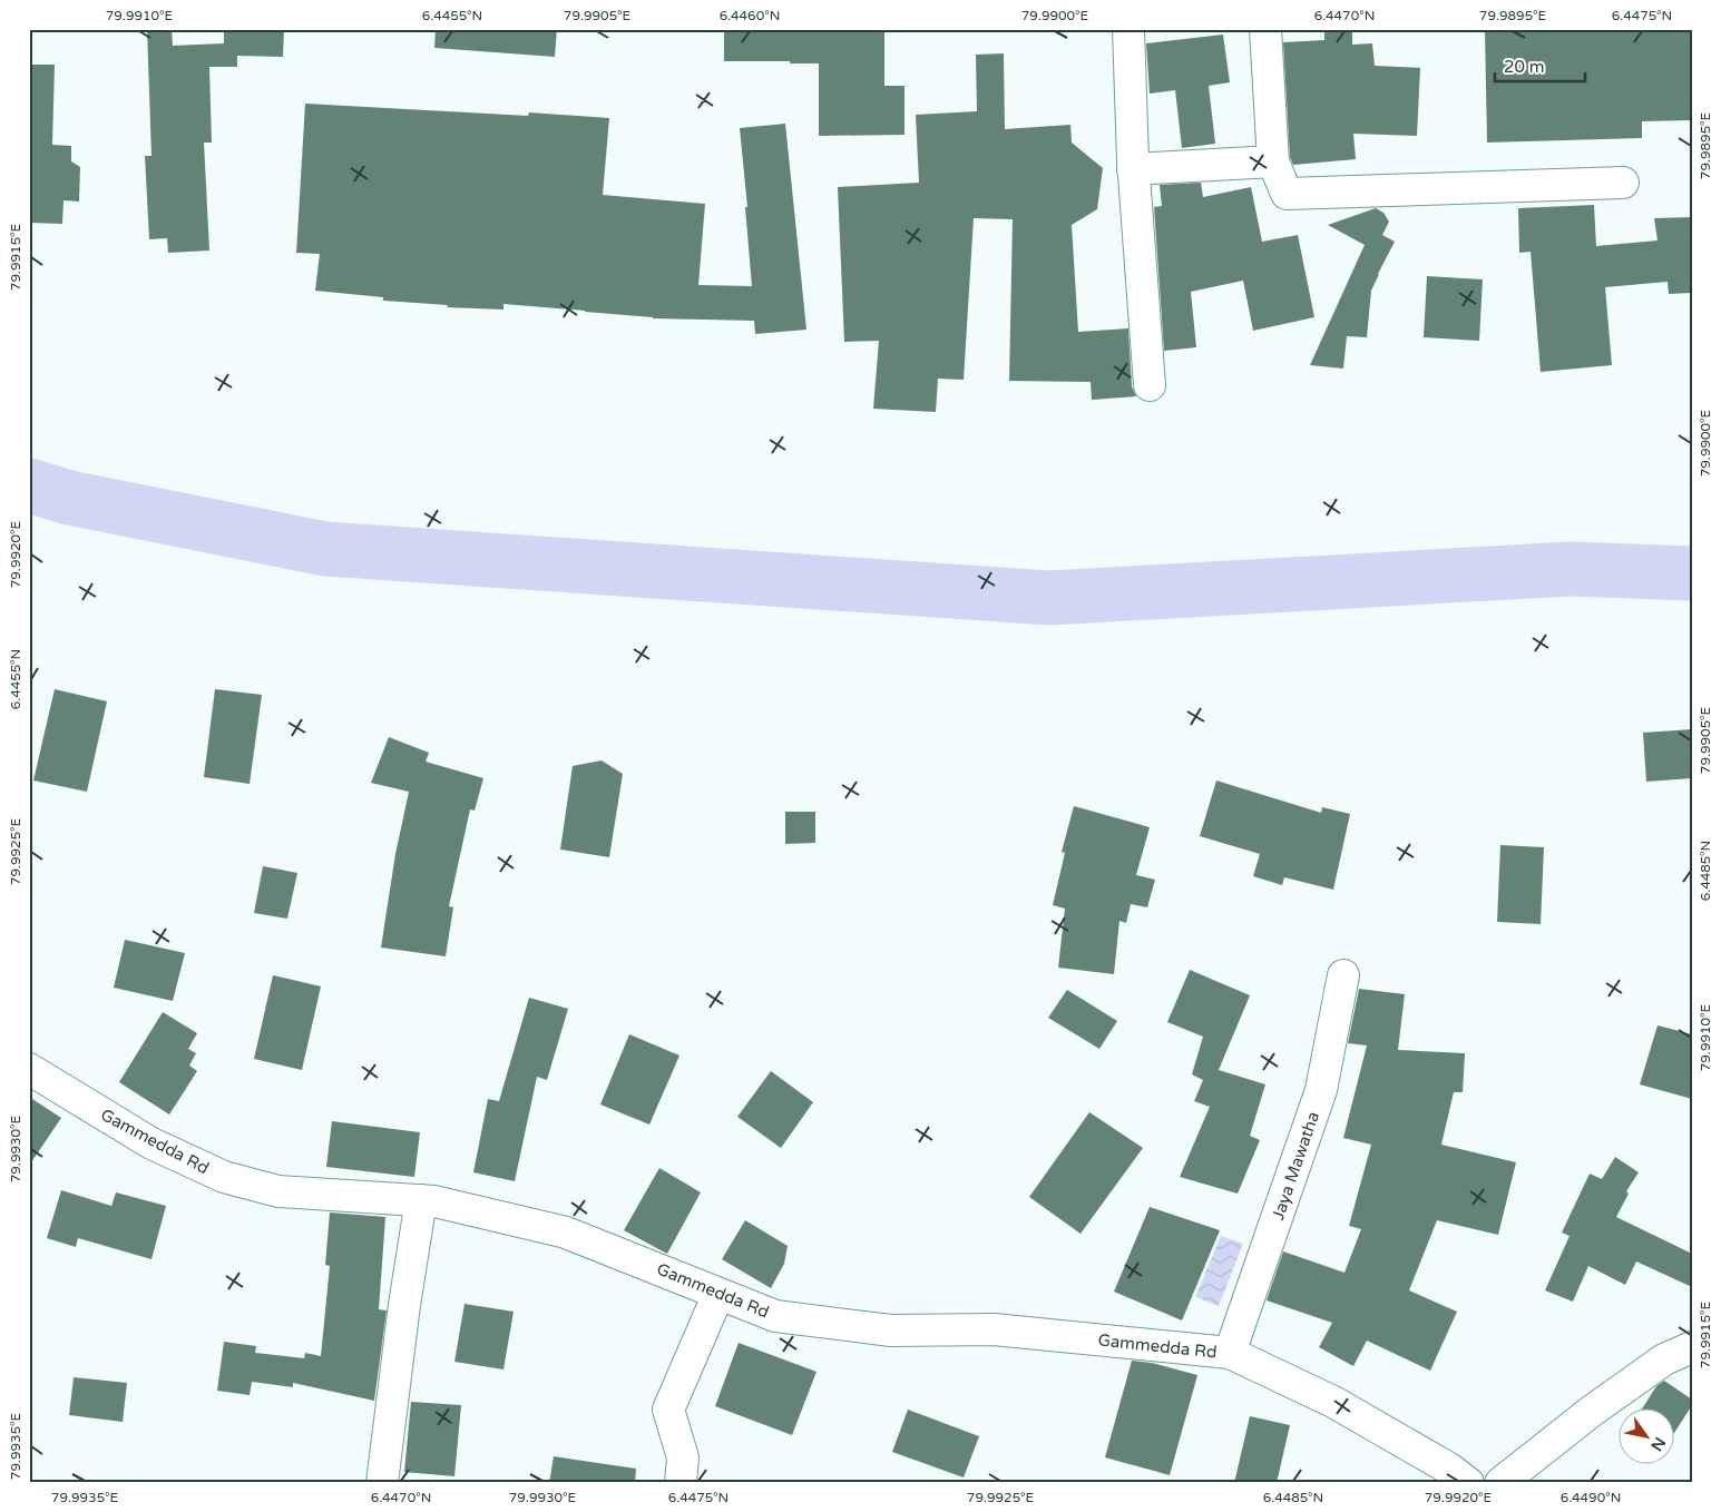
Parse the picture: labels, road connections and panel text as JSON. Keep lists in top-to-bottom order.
{
  "streets": {
    "street": ["Gammedda Rd", "Jaya Mawatha"]
  },
  "crossings": [
    ["Gammedda Rd", "Jaya Mawatha"]
  ],
  "scale_bar": "20 m",
  "north": "bottom right",
  "coordinates": [
    "79.9910°E",
    "6.4455°N",
    "79.9905°E",
    "6.4460°N",
    "79.9900°E",
    "6.4470°N",
    "79.9895°E",
    "6.4475°N",
    "79.9915°E",
    "79.9920°E",
    "79.9925°E",
    "6.4485°N",
    "79.9930°E",
    "79.9935°E",
    "6.4490°N"
  ]
}
